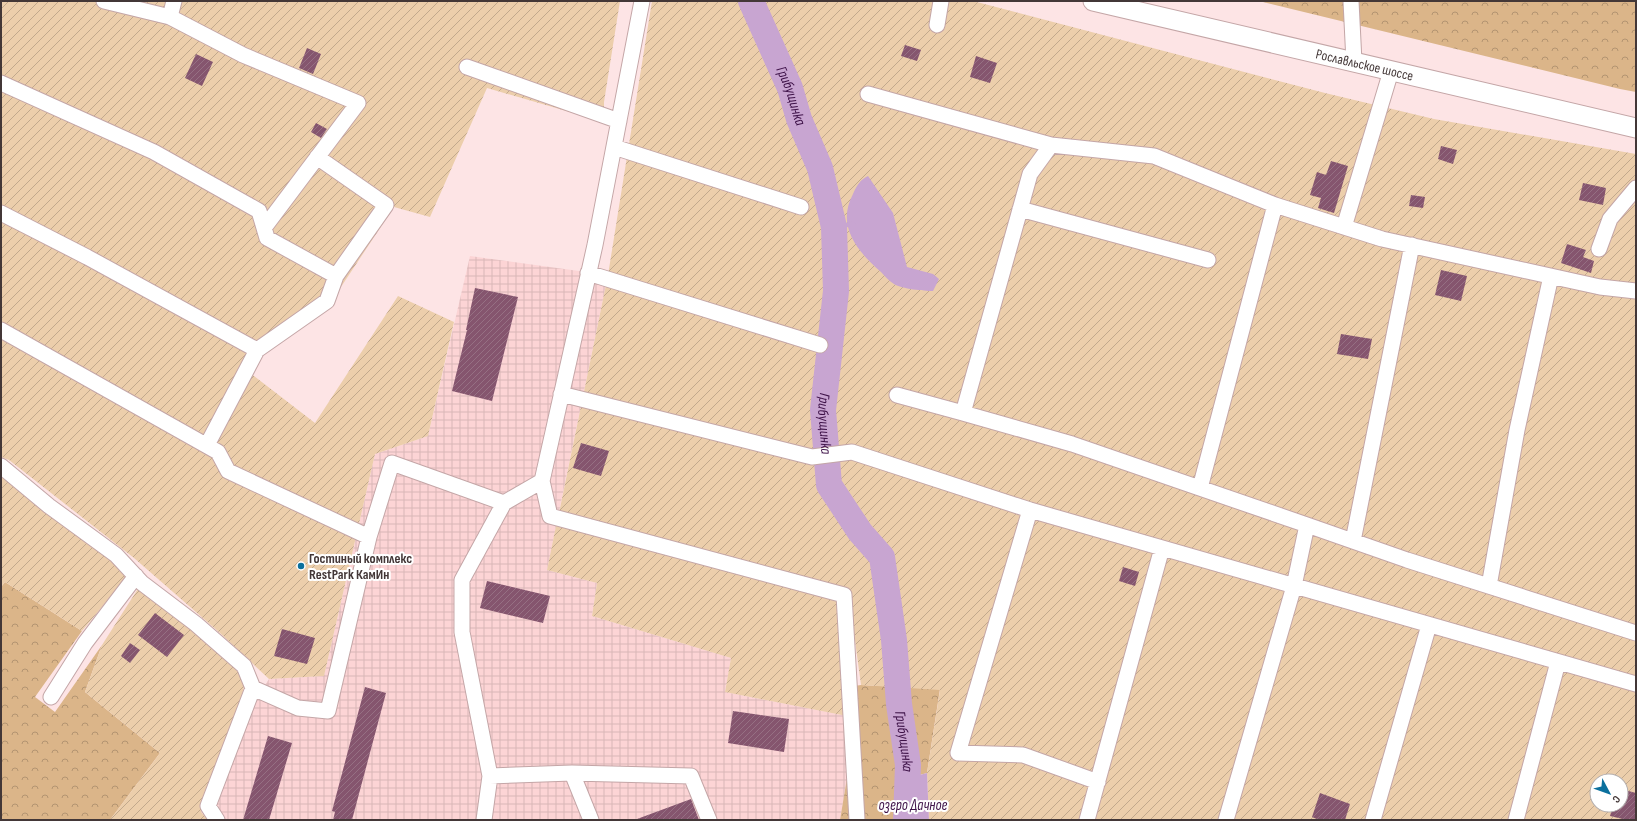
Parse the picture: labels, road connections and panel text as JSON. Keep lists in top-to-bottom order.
{
  "streets": {
    "main road": ["Рославльское шоссе"]
  },
  "water": ["Грибущинка", "озеро Дачное"],
  "places": ["Гостиный комплекс RestPark КамИн"],
  "north": "bottom right"
}
